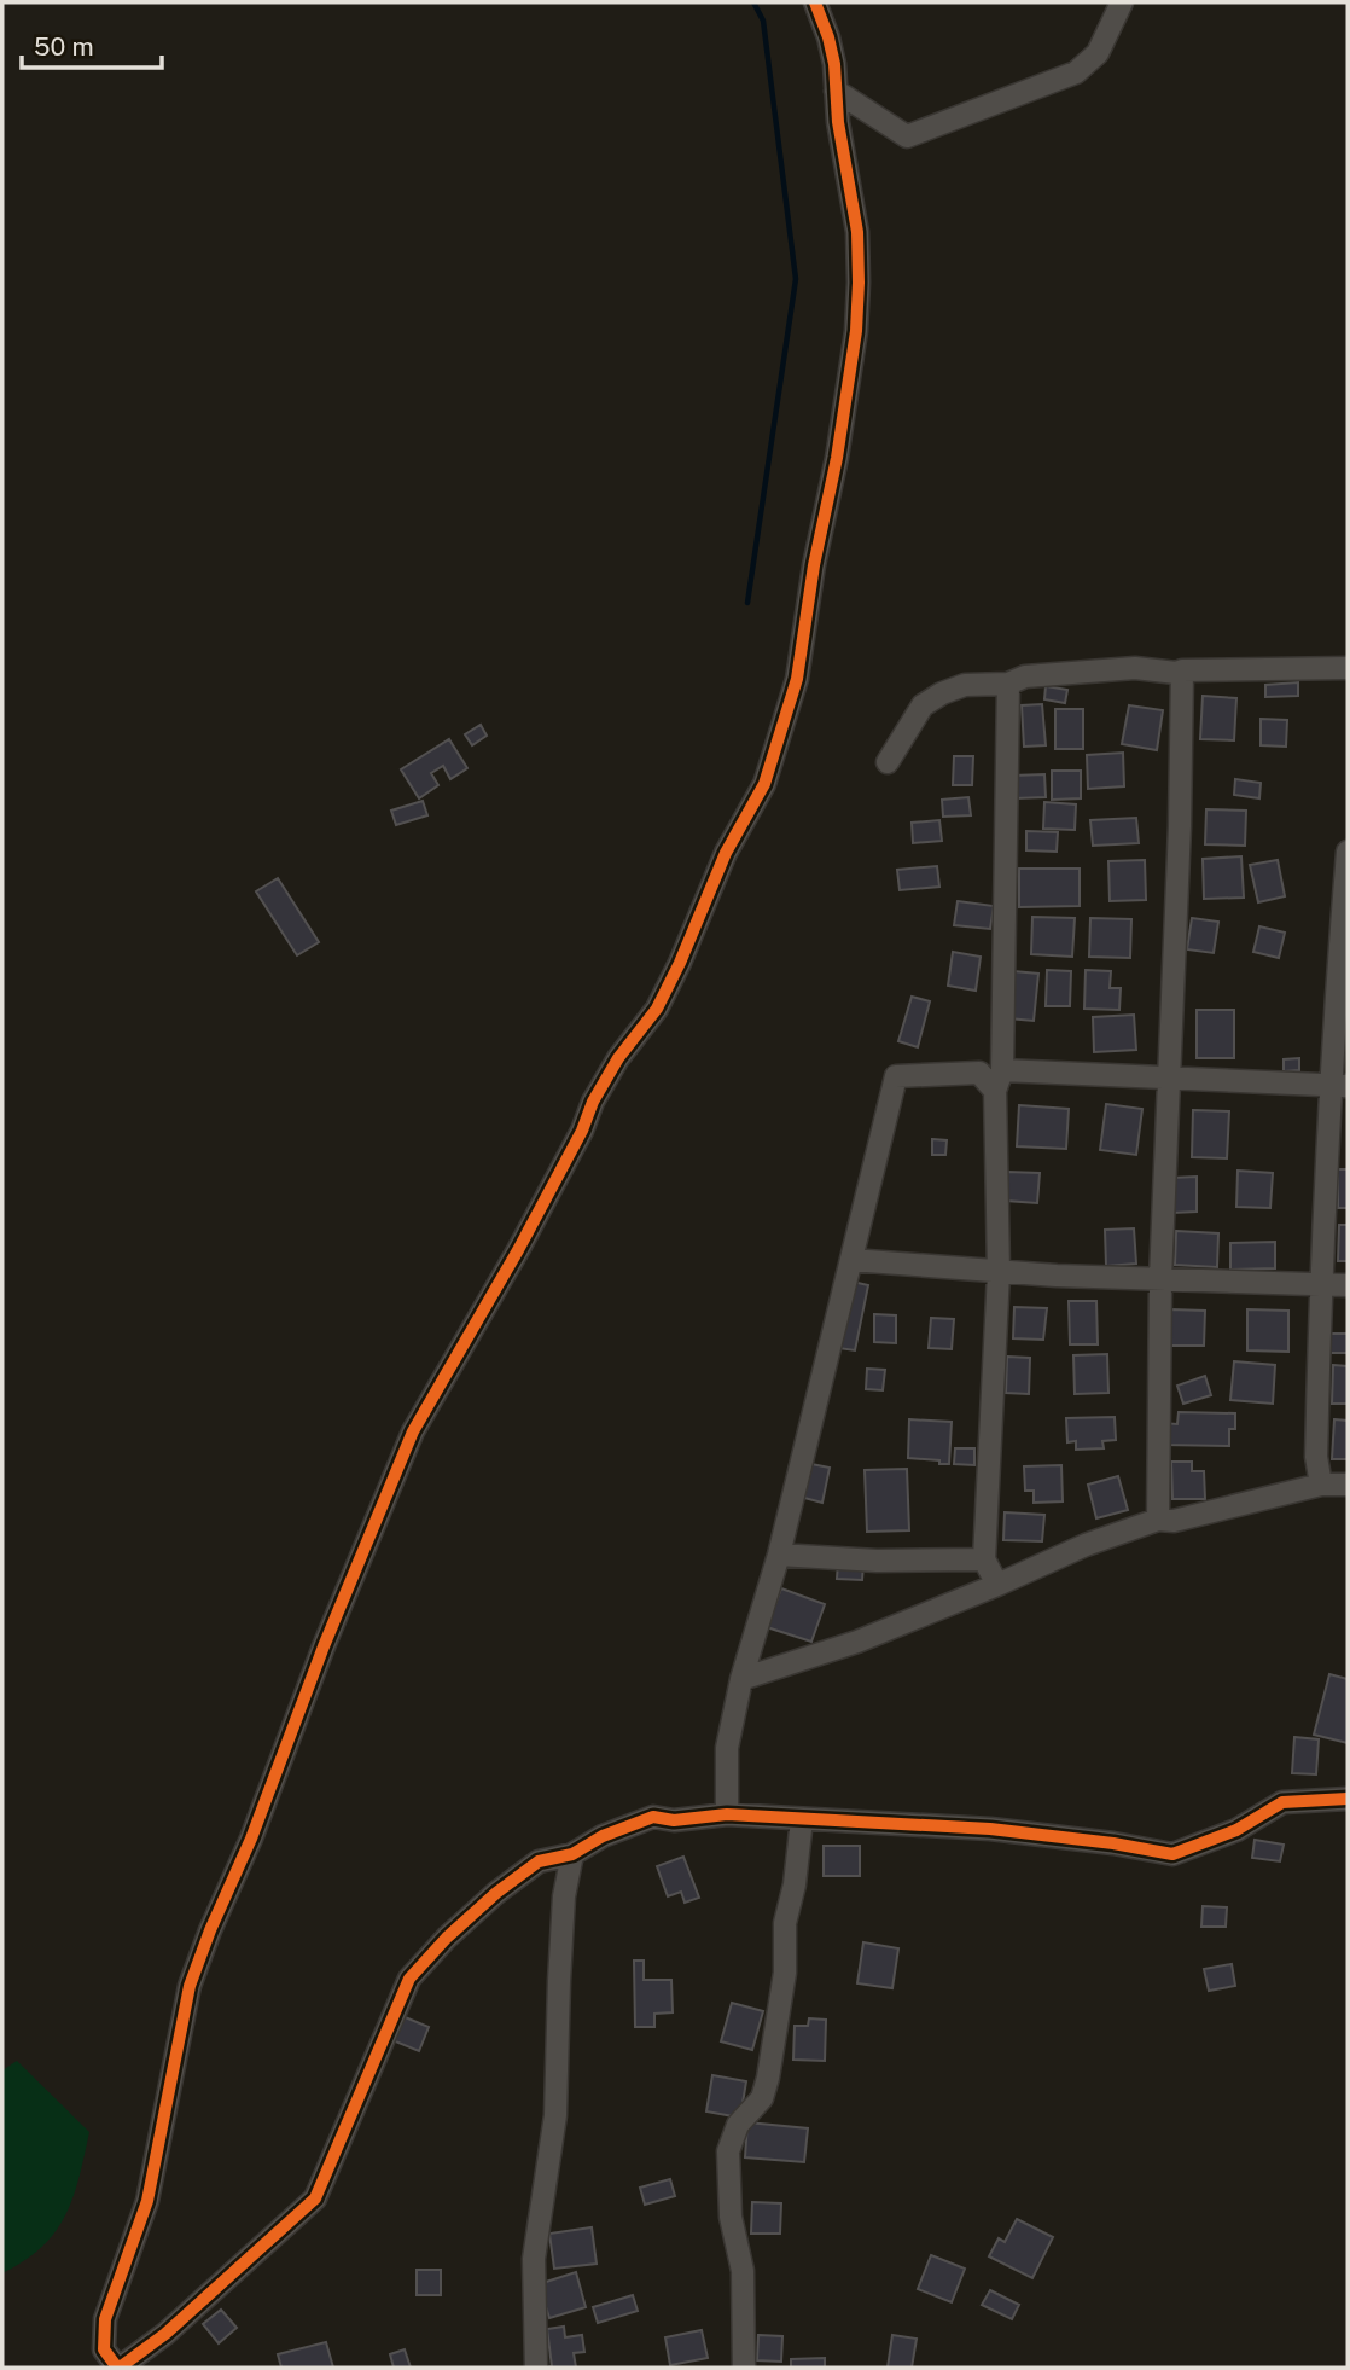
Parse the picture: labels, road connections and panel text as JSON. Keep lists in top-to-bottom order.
{
  "scale_bar": "50 m"
}
